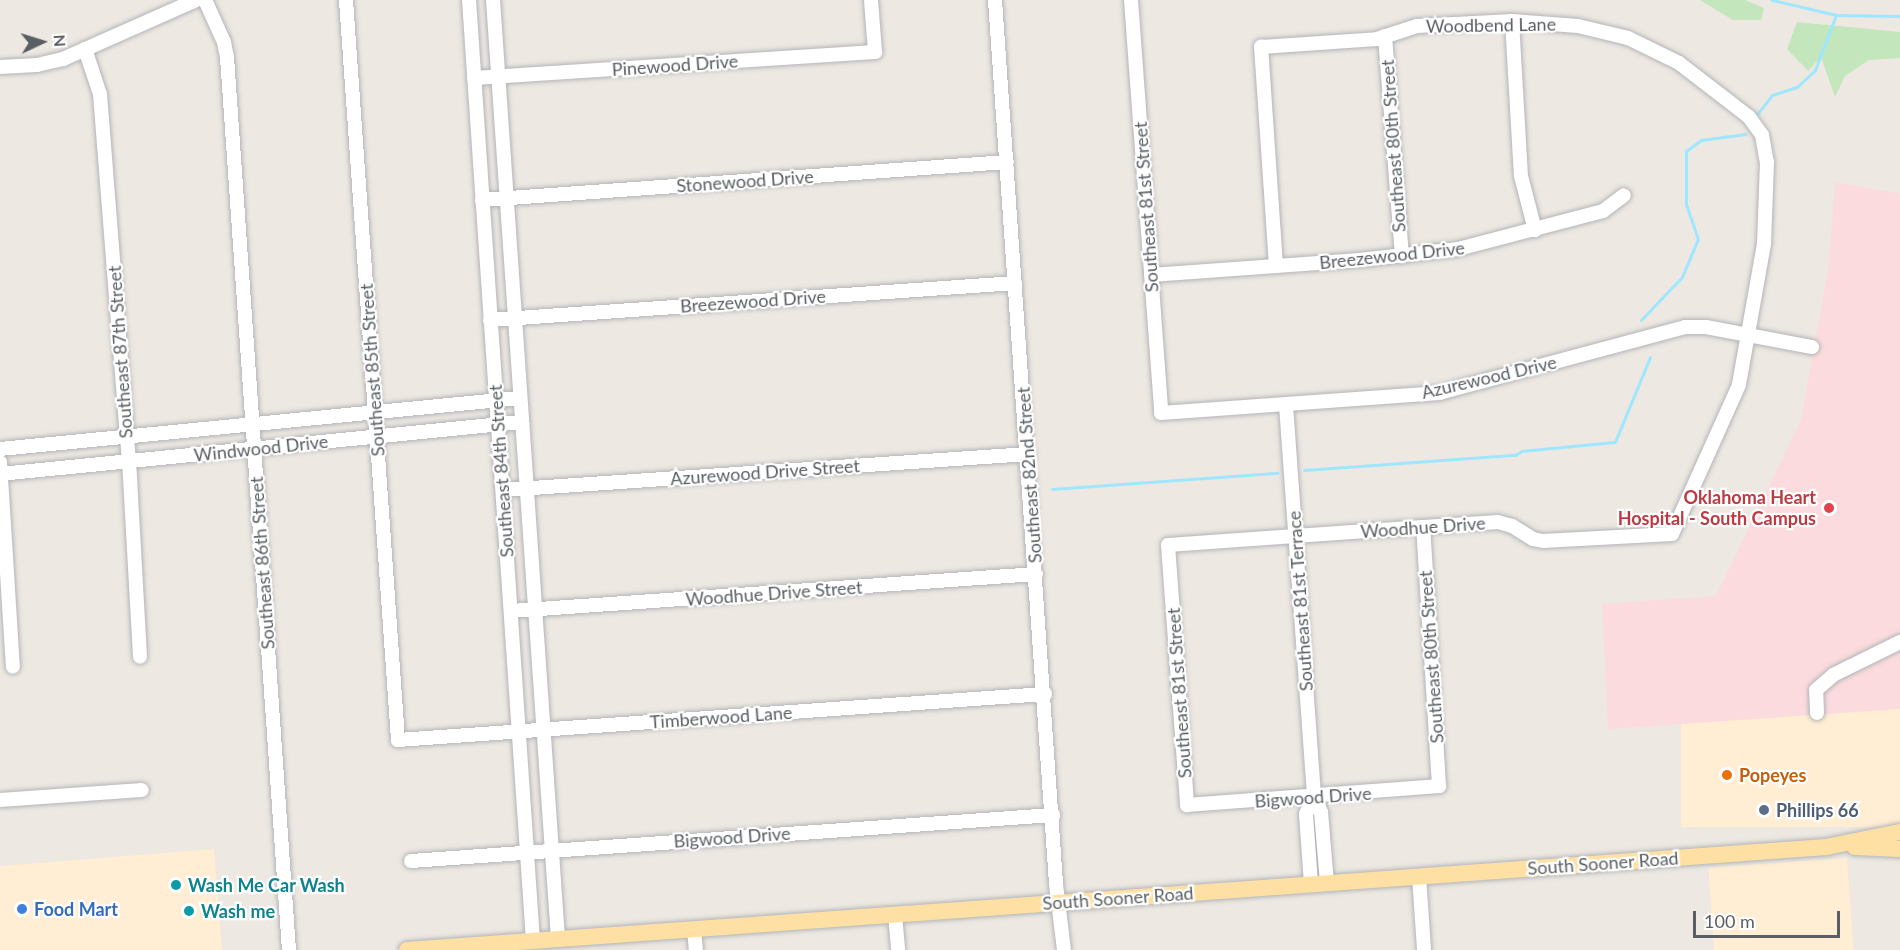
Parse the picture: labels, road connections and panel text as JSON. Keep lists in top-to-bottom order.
{
  "streets": {
    "main road": ["South Sooner Road"],
    "street": [
      "Woodbend Lane",
      "Pinewood Drive",
      "Southeast 80th Street",
      "Stonewood Drive",
      "Southeast 81st Street",
      "Breezewood Drive",
      "Southeast 87th Street",
      "Southeast 85th Street",
      "Azurewood Drive",
      "Windwood Drive",
      "Southeast 84th Street",
      "Azurewood Drive Street",
      "Southeast 82nd Street",
      "Woodhue Drive",
      "Southeast 86th Street",
      "Woodhue Drive Street",
      "Southeast 81st Terrace",
      "Timberwood Lane",
      "Bigwood Drive"
    ]
  },
  "crossings": [
    ["Woodbend Lane", "Southeast 80th Street"],
    ["Woodbend Lane", "Breezewood Drive"],
    ["Woodbend Lane", "Azurewood Drive"],
    ["Woodbend Lane", "Woodhue Drive"],
    ["Pinewood Drive", "Southeast 84th Street"],
    ["Southeast 80th Street", "Breezewood Drive"],
    ["Southeast 80th Street", "Woodhue Drive"],
    ["Southeast 80th Street", "Bigwood Drive"],
    ["Stonewood Drive", "Southeast 84th Street"],
    ["Stonewood Drive", "Southeast 82nd Street"],
    ["Southeast 81st Street", "Breezewood Drive"],
    ["Southeast 81st Street", "Azurewood Drive"],
    ["Southeast 81st Street", "Woodhue Drive"],
    ["Southeast 81st Street", "Bigwood Drive"],
    ["Breezewood Drive", "Southeast 84th Street"],
    ["Breezewood Drive", "Southeast 82nd Street"],
    ["Southeast 87th Street", "Windwood Drive"],
    ["Southeast 85th Street", "Windwood Drive"],
    ["Southeast 85th Street", "Timberwood Lane"],
    ["Azurewood Drive", "Southeast 81st Terrace"],
    ["Windwood Drive", "Southeast 84th Street"],
    ["Windwood Drive", "Southeast 86th Street"],
    ["Southeast 84th Street", "Azurewood Drive Street"],
    ["Southeast 84th Street", "Woodhue Drive Street"],
    ["Southeast 84th Street", "Timberwood Lane"],
    ["Southeast 84th Street", "Bigwood Drive"],
    ["Southeast 84th Street", "South Sooner Road"],
    ["Azurewood Drive Street", "Southeast 82nd Street"],
    ["Southeast 82nd Street", "Woodhue Drive Street"],
    ["Southeast 82nd Street", "Timberwood Lane"],
    ["Southeast 82nd Street", "Bigwood Drive"],
    ["Southeast 82nd Street", "South Sooner Road"],
    ["Woodhue Drive", "Southeast 81st Terrace"],
    ["Southeast 81st Terrace", "Bigwood Drive"],
    ["Southeast 81st Terrace", "South Sooner Road"]
  ],
  "places": [
    "Oklahoma Heart Hospital - South Campus",
    "Popeyes",
    "Phillips 66",
    "Wash Me Car Wash",
    "Food Mart",
    "Wash me"
  ],
  "scale_bar": "100 m",
  "north": "right"
}
